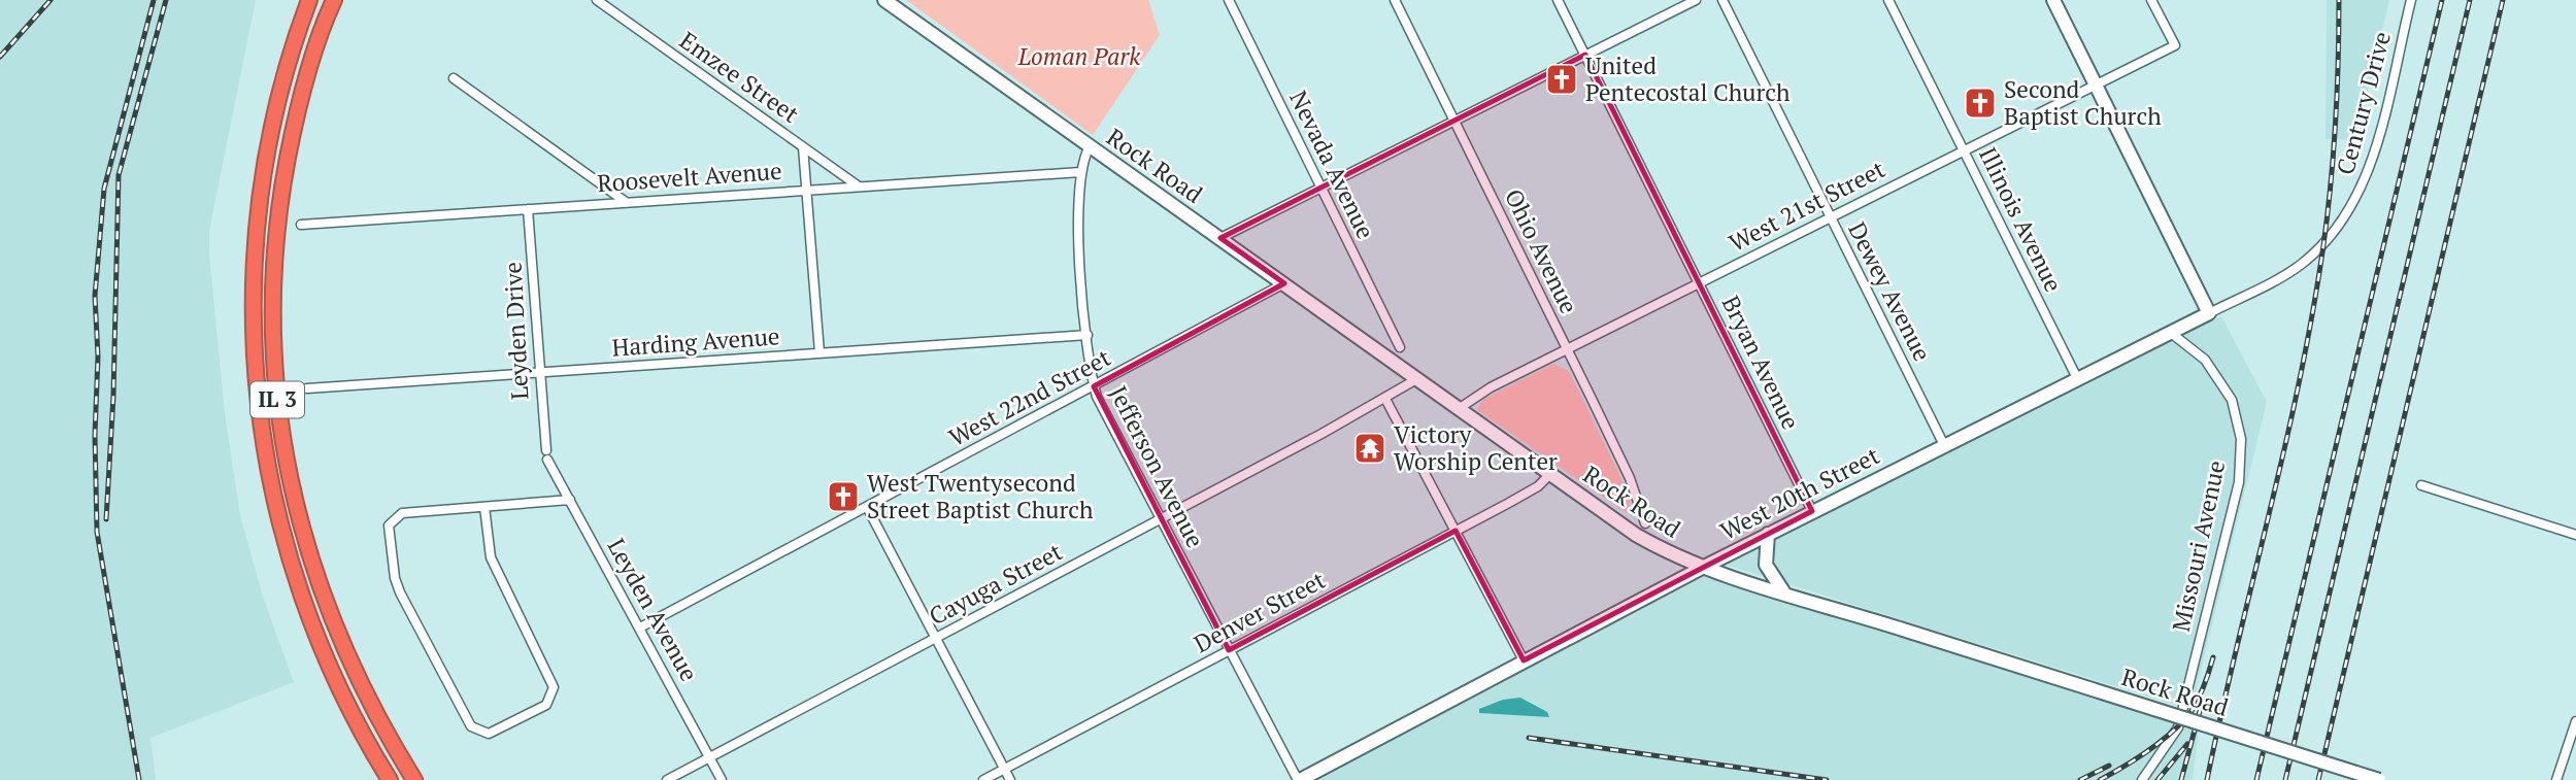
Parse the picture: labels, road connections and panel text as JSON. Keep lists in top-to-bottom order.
{
  "streets": {
    "highway": ["IL 3"],
    "main road": ["Rock Road", "West 20th Street"],
    "street": [
      "Emzee Street",
      "Century Drive",
      "Nevada Avenue",
      "Roosevelt Avenue",
      "West 21st Street",
      "Illinois Avenue",
      "Ohio Avenue",
      "Dewey Avenue",
      "Leyden Drive",
      "Harding Avenue",
      "Bryan Avenue",
      "West 22nd Street",
      "Jefferson Avenue",
      "Missouri Avenue",
      "Cayuga Street",
      "Leyden Avenue",
      "Denver Street"
    ]
  },
  "crossings": [
    ["Emzee Street", "Roosevelt Avenue"],
    ["Century Drive", "West 20th Street"],
    ["Rock Road", "West 21st Street"],
    ["Rock Road", "West 22nd Street"],
    ["Rock Road", "Jefferson Avenue"],
    ["Rock Road", "West 20th Street"],
    ["Rock Road", "Cayuga Street"],
    ["Rock Road", "Denver Street"],
    ["Roosevelt Avenue", "Leyden Drive"],
    ["Roosevelt Avenue", "Jefferson Avenue"],
    ["West 21st Street", "Illinois Avenue"],
    ["West 21st Street", "Ohio Avenue"],
    ["West 21st Street", "Dewey Avenue"],
    ["West 21st Street", "Bryan Avenue"],
    ["Illinois Avenue", "West 20th Street"],
    ["Dewey Avenue", "West 20th Street"],
    ["Leyden Drive", "Harding Avenue"],
    ["Leyden Drive", "Leyden Avenue"],
    ["Harding Avenue", "Jefferson Avenue"],
    ["Bryan Avenue", "West 20th Street"],
    ["West 22nd Street", "Jefferson Avenue"],
    ["West 22nd Street", "Leyden Avenue"],
    ["Jefferson Avenue", "West 20th Street"],
    ["Jefferson Avenue", "Cayuga Street"],
    ["Jefferson Avenue", "Denver Street"],
    ["West 20th Street", "Missouri Avenue"],
    ["Cayuga Street", "Leyden Avenue"]
  ],
  "parks": ["Loman Park"],
  "places": {
    "church": ["United Pentecostal Church", "Second Baptist Church", "West Twentysecond Street Baptist Church"],
    "temple": ["Victory Worship Center"]
  }
}
